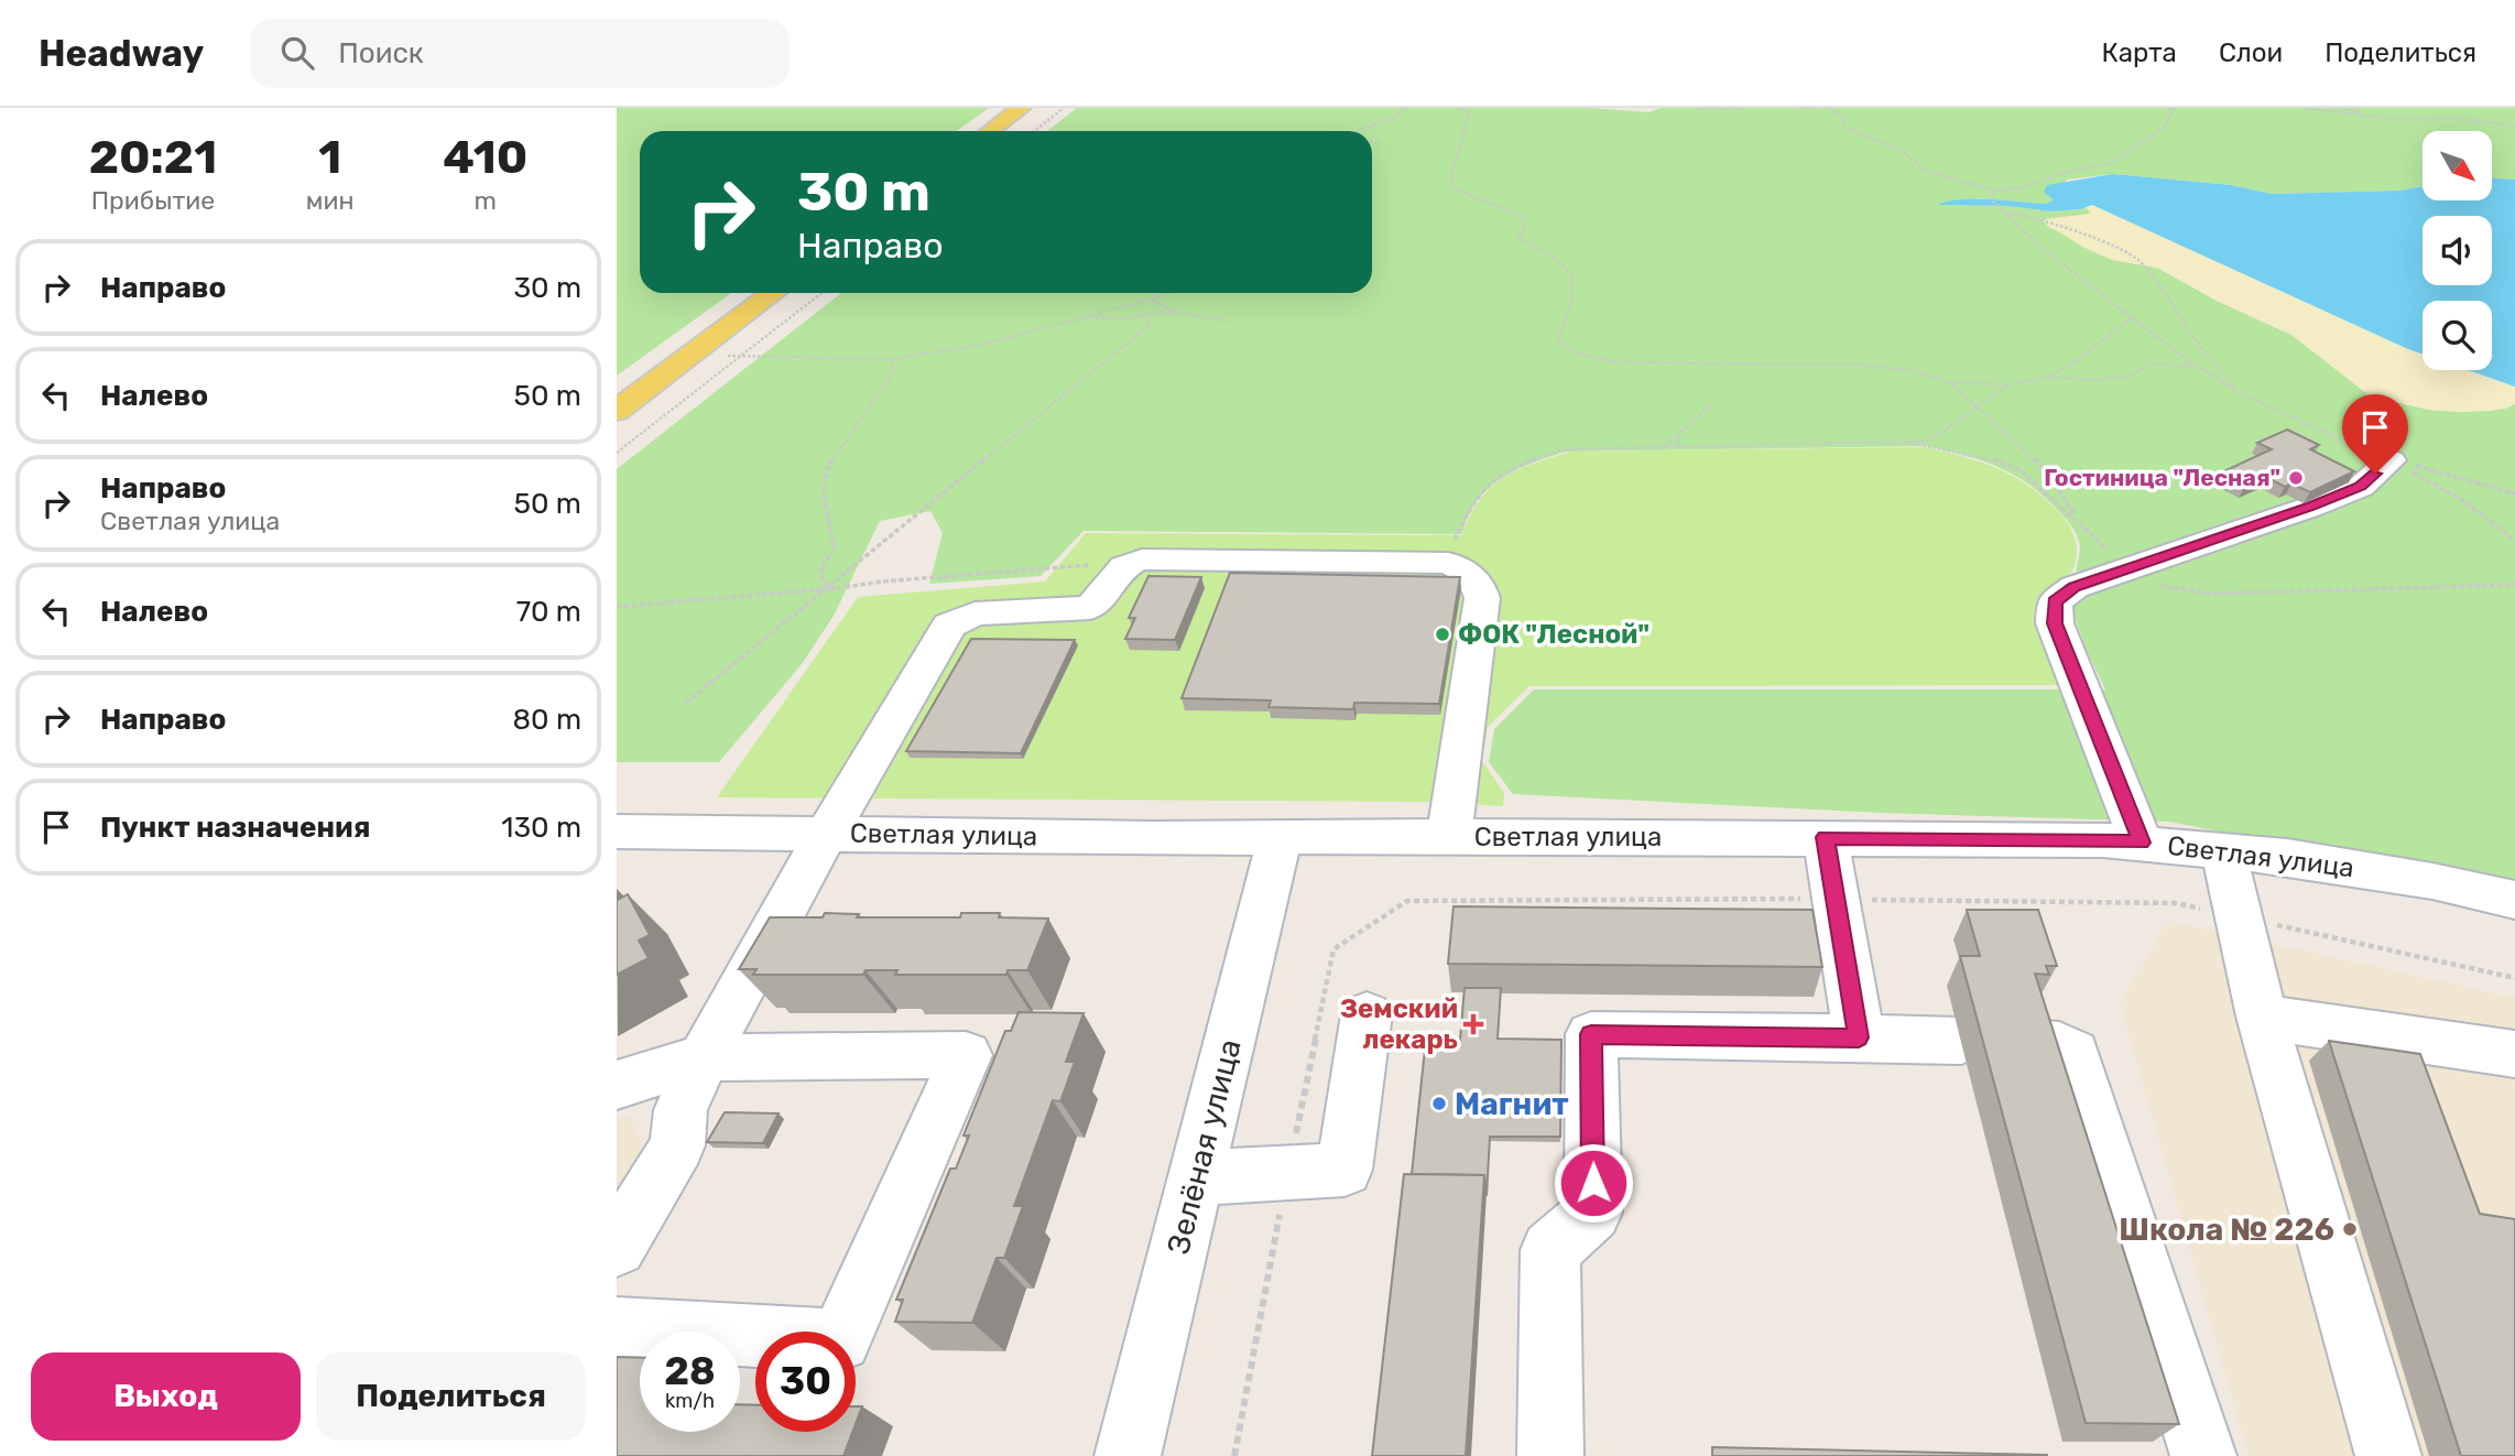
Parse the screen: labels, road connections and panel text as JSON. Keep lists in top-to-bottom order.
{
  "streets": {
    "street": ["Светлая улица", "Зелёная улица"]
  },
  "crossings": [
    ["Светлая улица", "Зелёная улица"]
  ],
  "places": {
    "other": [
      "Гостиница \"Лесная\"",
      "ФОК \"Лесной\"",
      "Магнит",
      "Школа № 226"
    ],
    "health": ["Земский лекарь"]
  },
  "north": "bottom right",
  "page": {
    "header": "Headway",
    "search": "Поиск",
    "nav": ["Карта", "Слои", "Поделиться"],
    "eta": [
      "20:21",
      "Прибытие",
      "1",
      "мин",
      "410",
      "m"
    ],
    "turn": ["30 m", "Направо"],
    "list": [
      {
        "name": "Направо",
        "value": "30 m"
      },
      {
        "name": "Налево",
        "value": "50 m"
      },
      {
        "name": "Направо",
        "note": "Светлая улица",
        "value": "50 m"
      },
      {
        "name": "Налево",
        "value": "70 m"
      },
      {
        "name": "Направо",
        "value": "80 m"
      },
      {
        "name": "Пункт назначения",
        "value": "130 m"
      }
    ],
    "speed": "28 km/h",
    "limit": "30",
    "buttons": ["Выход", "Поделиться"]
  }
}
